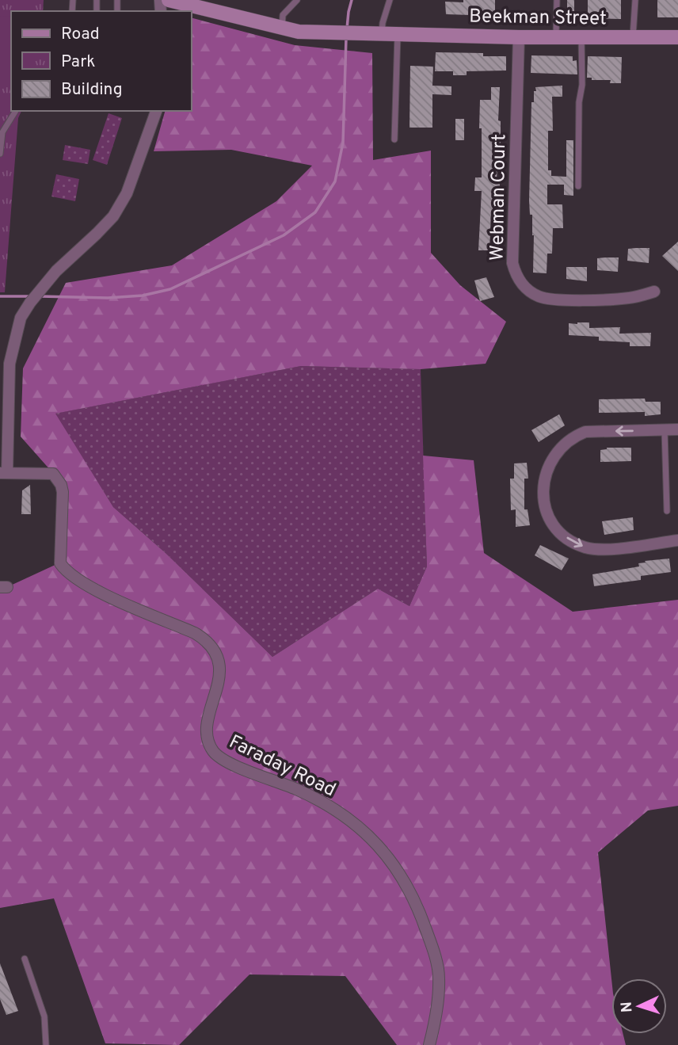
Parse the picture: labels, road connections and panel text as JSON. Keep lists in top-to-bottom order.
{
  "streets": {
    "main road": ["Beekman Street"],
    "street": ["Webman Court", "Faraday Road"]
  },
  "crossings": [
    ["Beekman Street", "Webman Court"]
  ],
  "legend": ["Road", "Park", "Building"],
  "north": "left"
}
